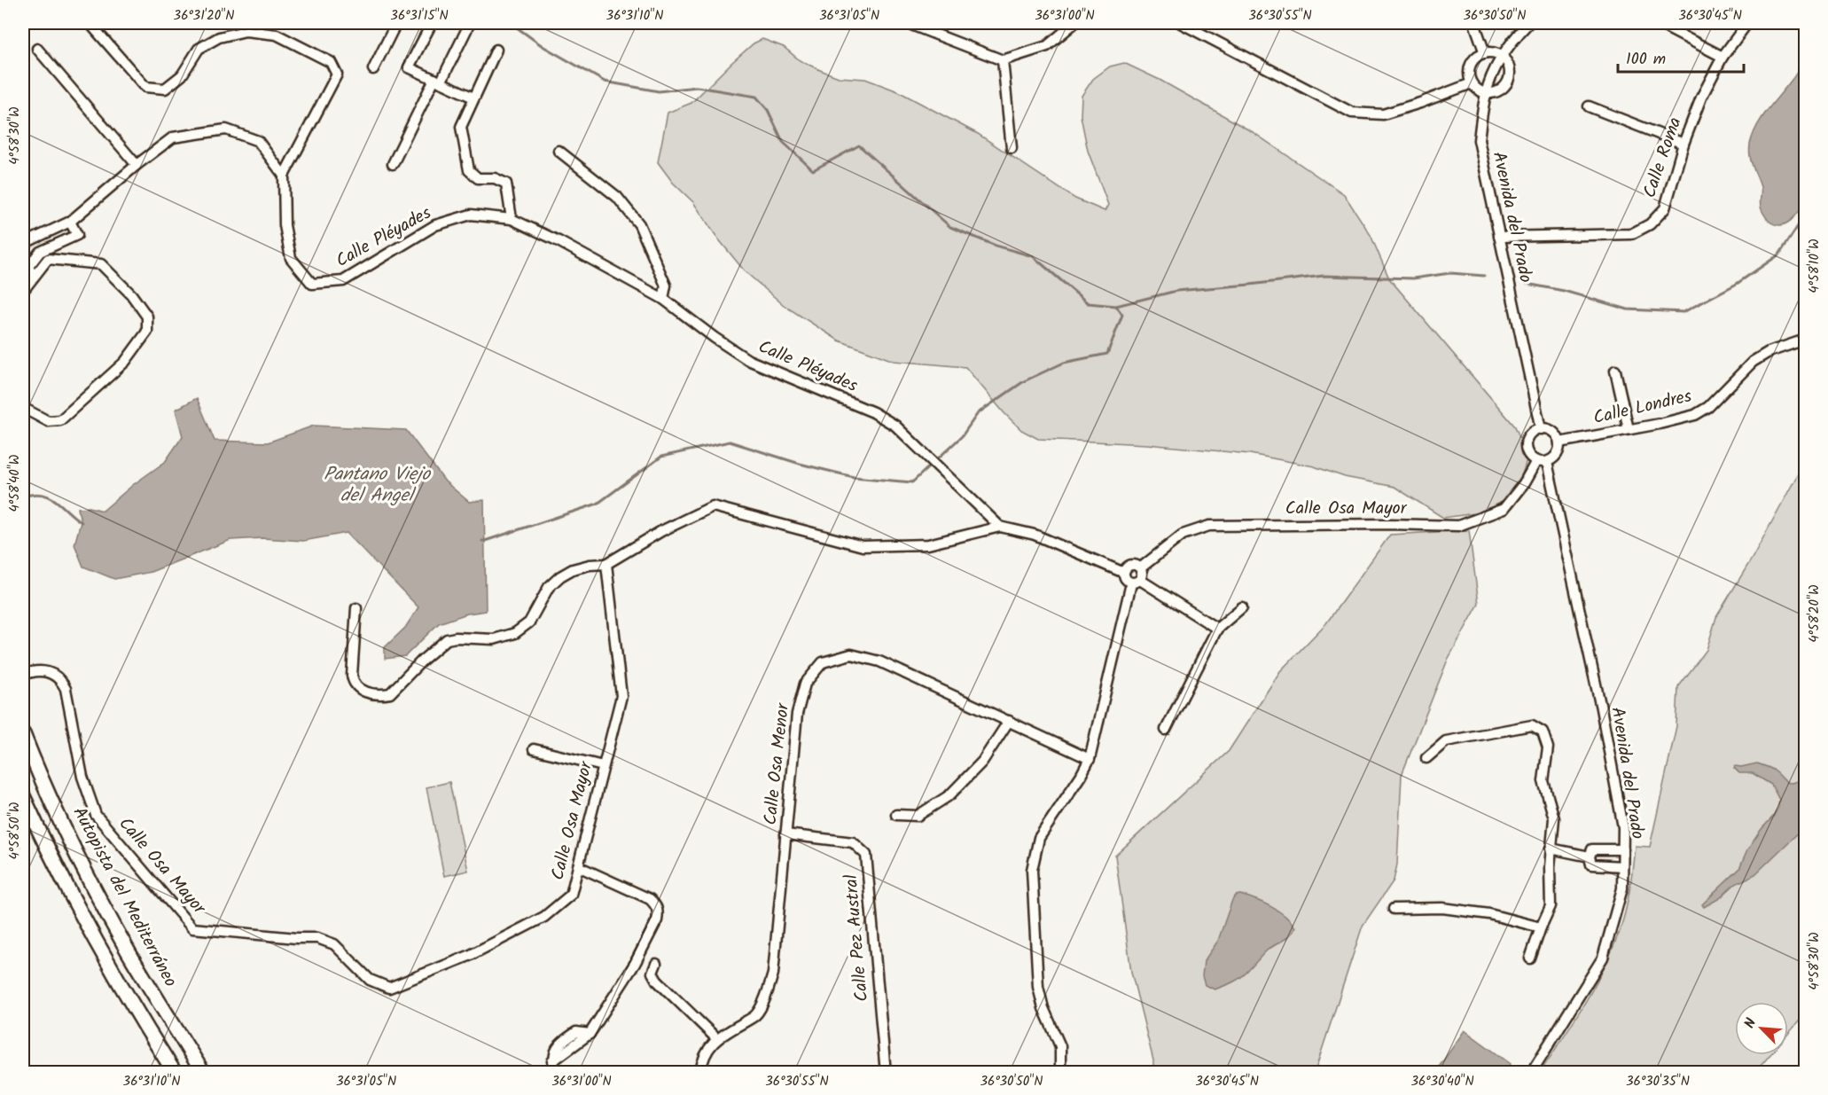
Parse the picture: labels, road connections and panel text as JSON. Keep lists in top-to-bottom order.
{
  "streets": {
    "highway": ["Autopista del Mediterráneo"],
    "street": [
      "Calle Roma",
      "Avenida del Prado",
      "Calle Pléyades",
      "Calle Londres",
      "Calle Osa Mayor",
      "Calle Osa Menor",
      "Calle Pez Austral"
    ]
  },
  "crossings": [
    ["Calle Roma", "Avenida del Prado"],
    ["Avenida del Prado", "Calle Londres"],
    ["Avenida del Prado", "Calle Osa Mayor"],
    ["Calle Londres", "Calle Osa Mayor"],
    ["Calle Osa Menor", "Calle Pez Austral"]
  ],
  "water": ["Pantano Viejo del Angel"],
  "scale_bar": "100 m",
  "north": "top left",
  "coordinates": [
    "36°31'20\"N",
    "36°31'15\"N",
    "36°31'10\"N",
    "36°31'05\"N",
    "36°31'00\"N",
    "36°30'55\"N",
    "36°30'50\"N",
    "36°30'45\"N",
    "4°58'30\"W",
    "4°58'10\"W",
    "4°58'40\"W",
    "4°58'20\"W",
    "4°58'50\"W",
    "36°30'40\"N",
    "36°30'35\"N"
  ]
}
